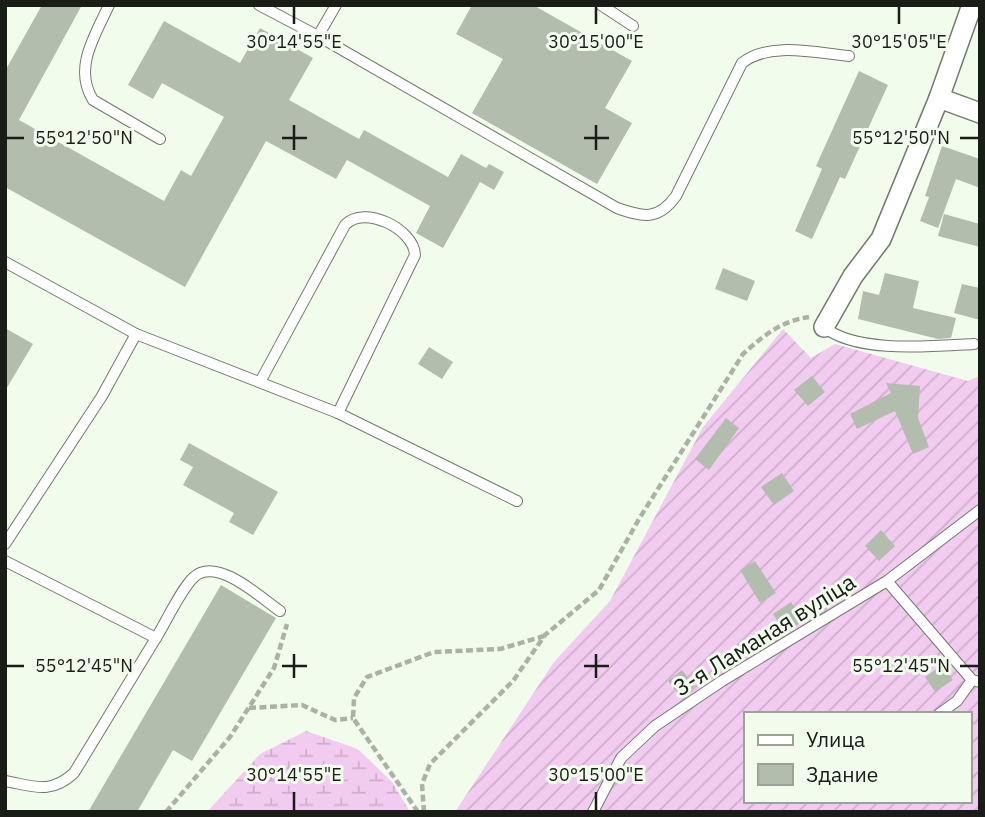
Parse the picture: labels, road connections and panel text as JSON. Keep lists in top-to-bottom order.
{
  "streets": {
    "lane": ["3-я Ламаная вуліца"]
  },
  "legend": ["Улица", "Здание"],
  "coordinates": [
    "30°14'55\"E",
    "30°15'00\"E",
    "30°15'05\"E",
    "55°12'50\"N",
    "55°12'45\"N"
  ]
}
